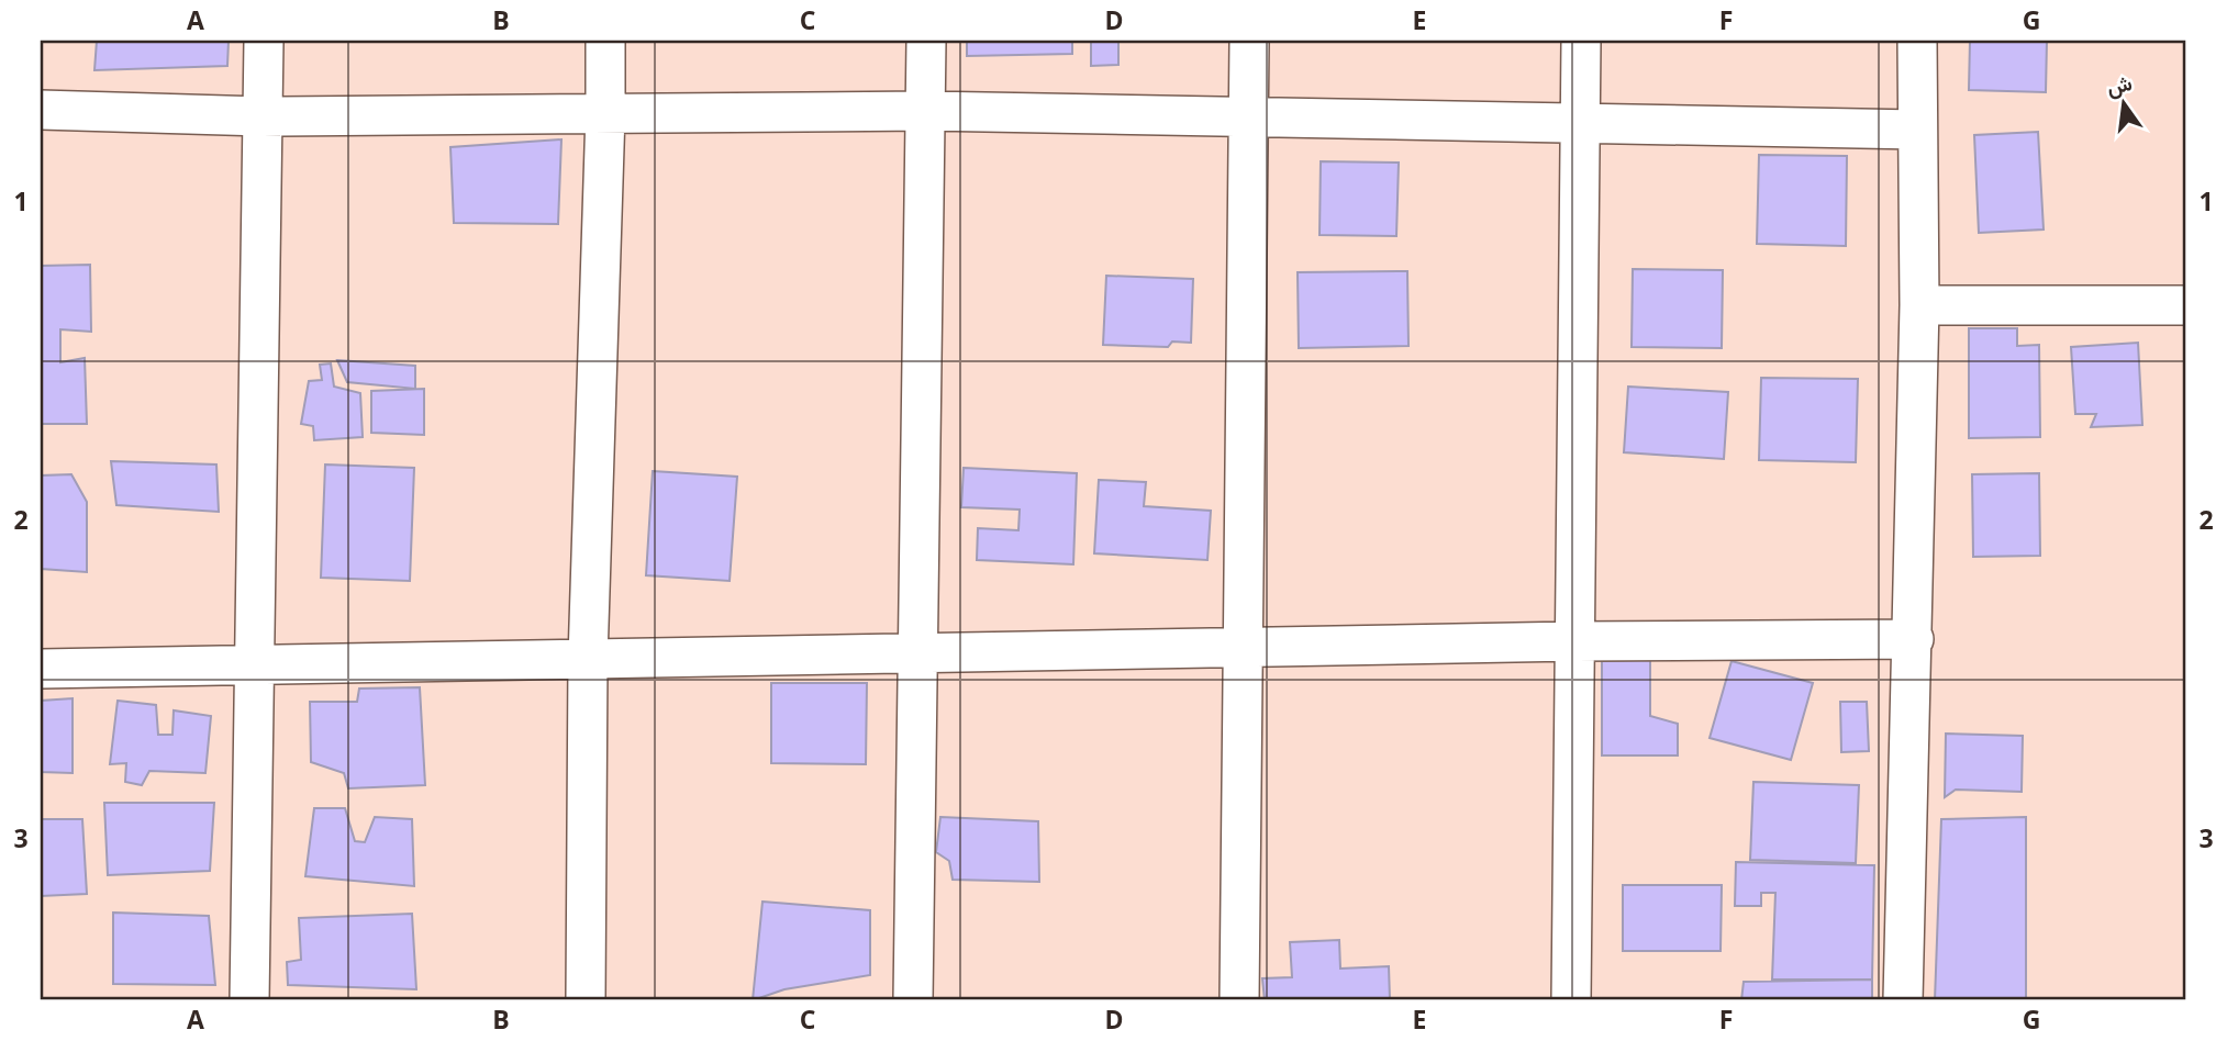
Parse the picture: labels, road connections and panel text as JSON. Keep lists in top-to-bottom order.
{
  "north": "top",
  "grid": {
    "columns": [
      "A",
      "B",
      "C",
      "D",
      "E",
      "F",
      "G"
    ],
    "rows": ["1", "2", "3"]
  }
}
